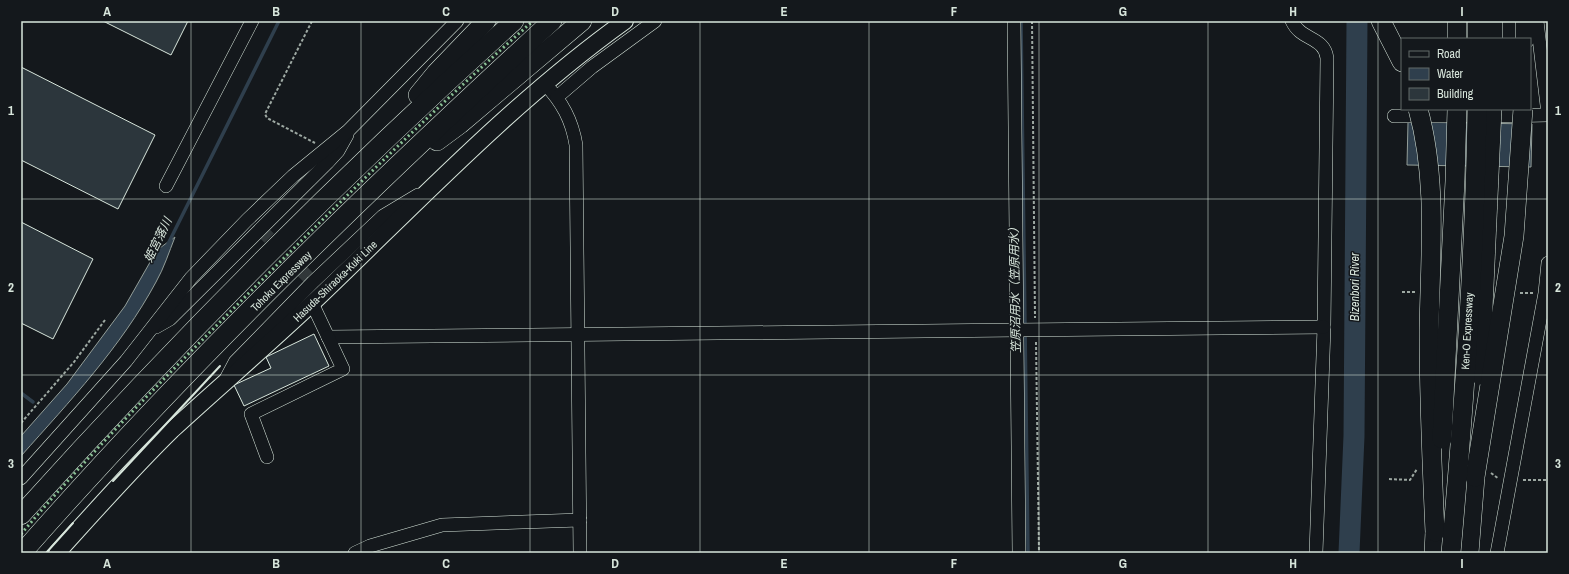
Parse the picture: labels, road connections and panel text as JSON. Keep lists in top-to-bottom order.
{
  "streets": {
    "highway": ["Tohoku Expressway", "Ken-O Expressway"],
    "main road": ["Hasuda-Shiraoka-Kuki Line"]
  },
  "water": ["姫宮落川", "笠原沼用水（笠原用水）", "Bizenbori River"],
  "legend": ["Road", "Water", "Building"],
  "grid": {
    "columns": [
      "A",
      "B",
      "C",
      "D",
      "E",
      "F",
      "G",
      "H",
      "I"
    ],
    "rows": ["1", "2", "3"]
  }
}
